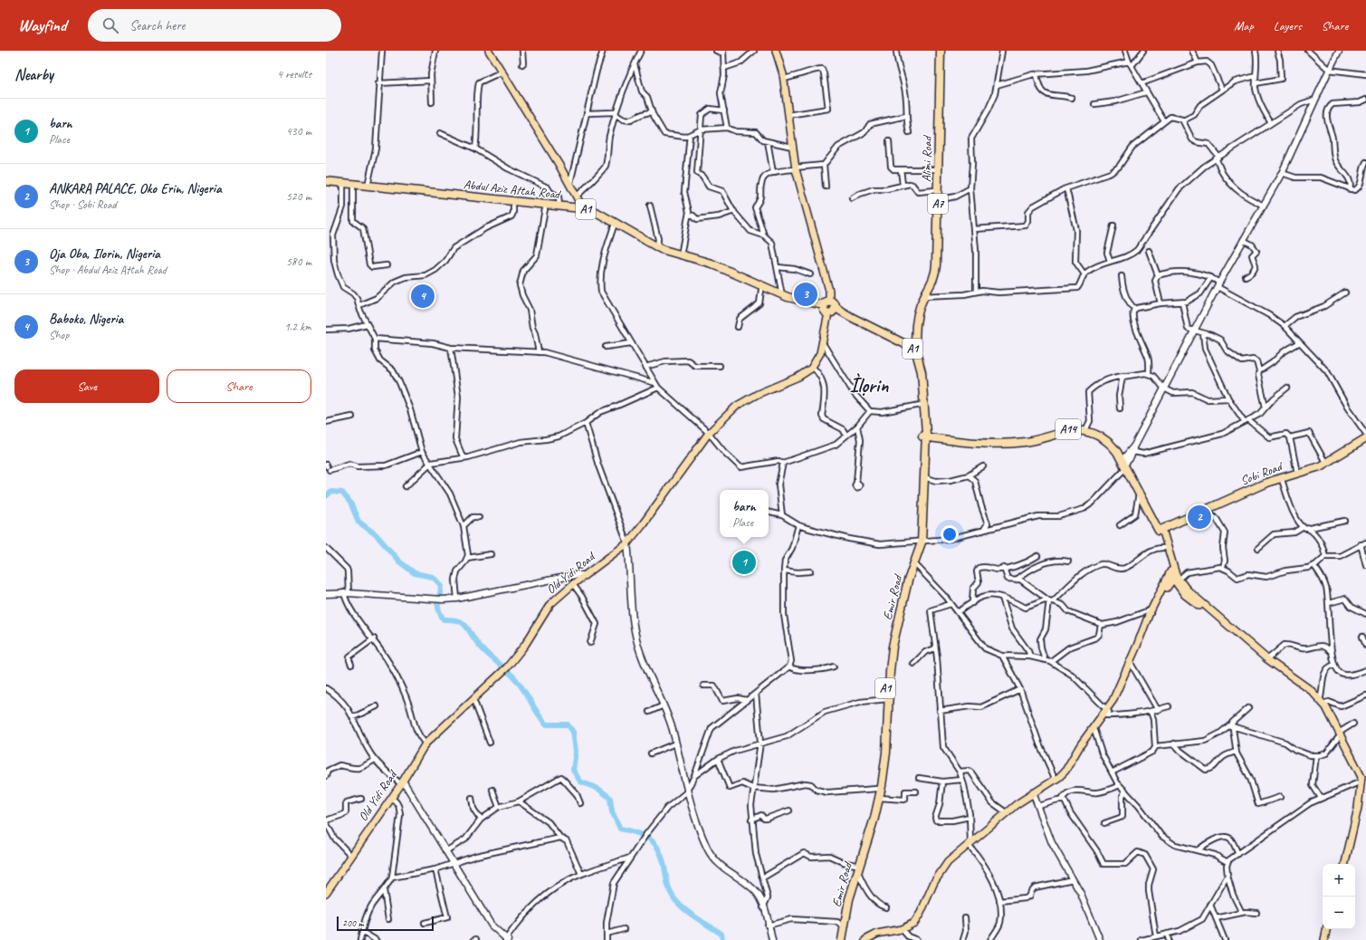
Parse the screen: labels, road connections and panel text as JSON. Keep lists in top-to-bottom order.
{
  "streets": {
    "highway": [
      "Alimi Road",
      "Abdul Aziz Attah Road",
      "A7",
      "A1",
      "A14",
      "Sobi Road",
      "Emir Road"
    ],
    "main road": ["Old Yidi Road"]
  },
  "crossings": [
    ["Alimi Road", "A7"],
    ["Alimi Road", "Emir Road"],
    ["Abdul Aziz Attah Road", "Old Yidi Road"],
    ["Abdul Aziz Attah Road", "Emir Road"],
    ["A7", "Emir Road"],
    ["A14", "Sobi Road"],
    ["A14", "Emir Road"],
    ["Old Yidi Road", "Emir Road"]
  ],
  "districts": ["Ìlọrin"],
  "scale_bar": "200 m",
  "page": {
    "header": "Wayfind",
    "search": "Search here",
    "nav": ["Map", "Layers", "Share"],
    "heading": ["Nearby", "4 results"],
    "list": [
      {
        "mark": "1",
        "name": "barn",
        "note": "Place",
        "value": "430 m"
      },
      {
        "mark": "2",
        "name": "ANKARA PALACE, Oko Erin, Nigeria",
        "note": "Shop · Sobi Road",
        "value": "520 m"
      },
      {
        "mark": "3",
        "name": "Oja Oba, Ilorin, Nigeria",
        "note": "Shop · Abdul Aziz Attah Road",
        "value": "580 m"
      },
      {
        "mark": "4",
        "name": "Baboko, Nigeria",
        "note": "Shop",
        "value": "1.2 km"
      }
    ],
    "pins": [
      "3",
      "4",
      "2",
      "1"
    ],
    "buttons": ["Save", "Share"],
    "popup": ["barn", "Place"],
    "map_buttons": ["+", "−"],
    "scale": "200 m"
  }
}
